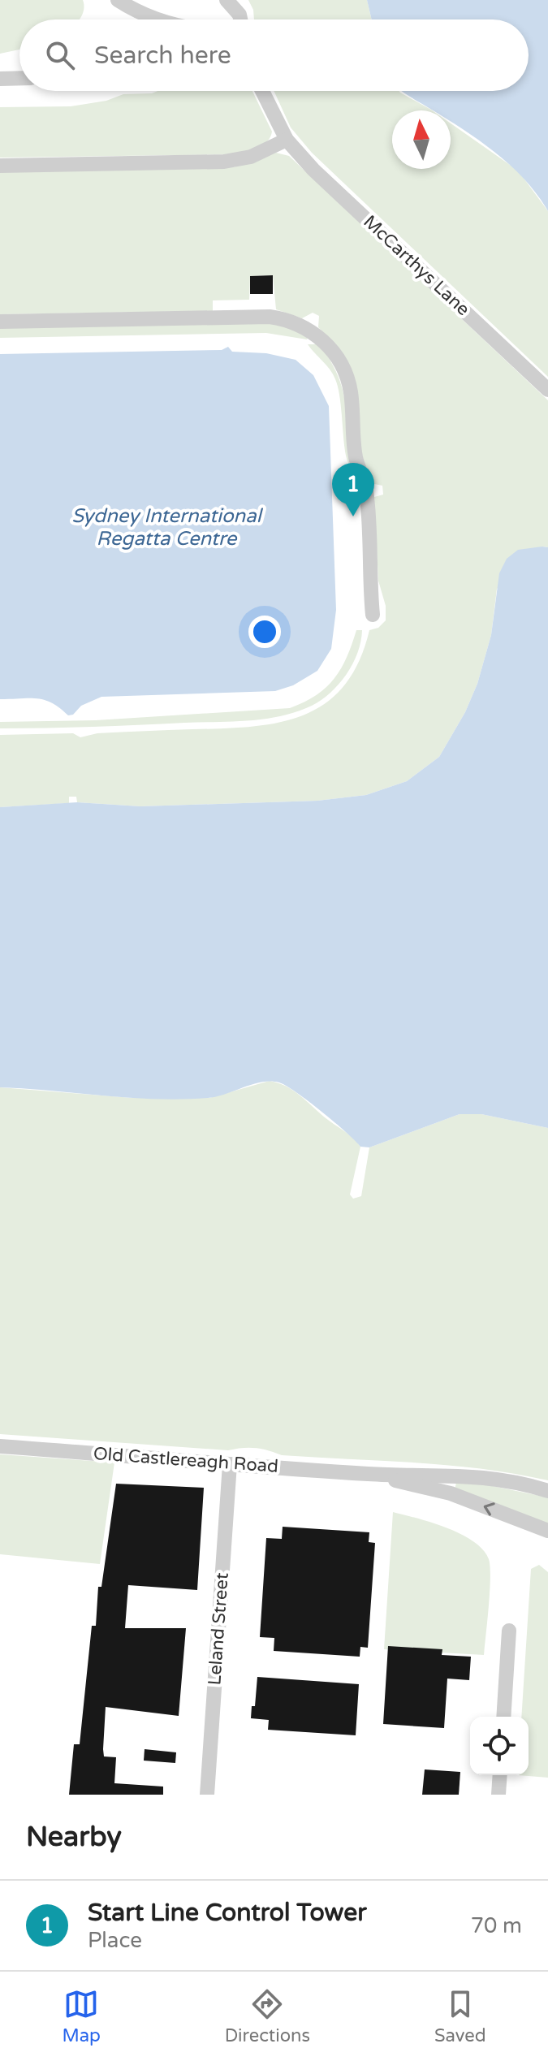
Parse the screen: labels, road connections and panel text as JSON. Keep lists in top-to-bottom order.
{
  "streets": {
    "street": ["McCarthys Lane", "Old Castlereagh Road", "Leland Street"]
  },
  "crossings": [
    ["Old Castlereagh Road", "Leland Street"]
  ],
  "water": ["Sydney International Regatta Centre"],
  "north": "top",
  "page": {
    "search": "Search here",
    "pins": "1",
    "heading": "Nearby",
    "list": [
      {
        "mark": "1",
        "name": "Start Line Control Tower",
        "note": "Place",
        "value": "70 m"
      }
    ],
    "nav": ["Map", "Directions", "Saved"]
  }
}
